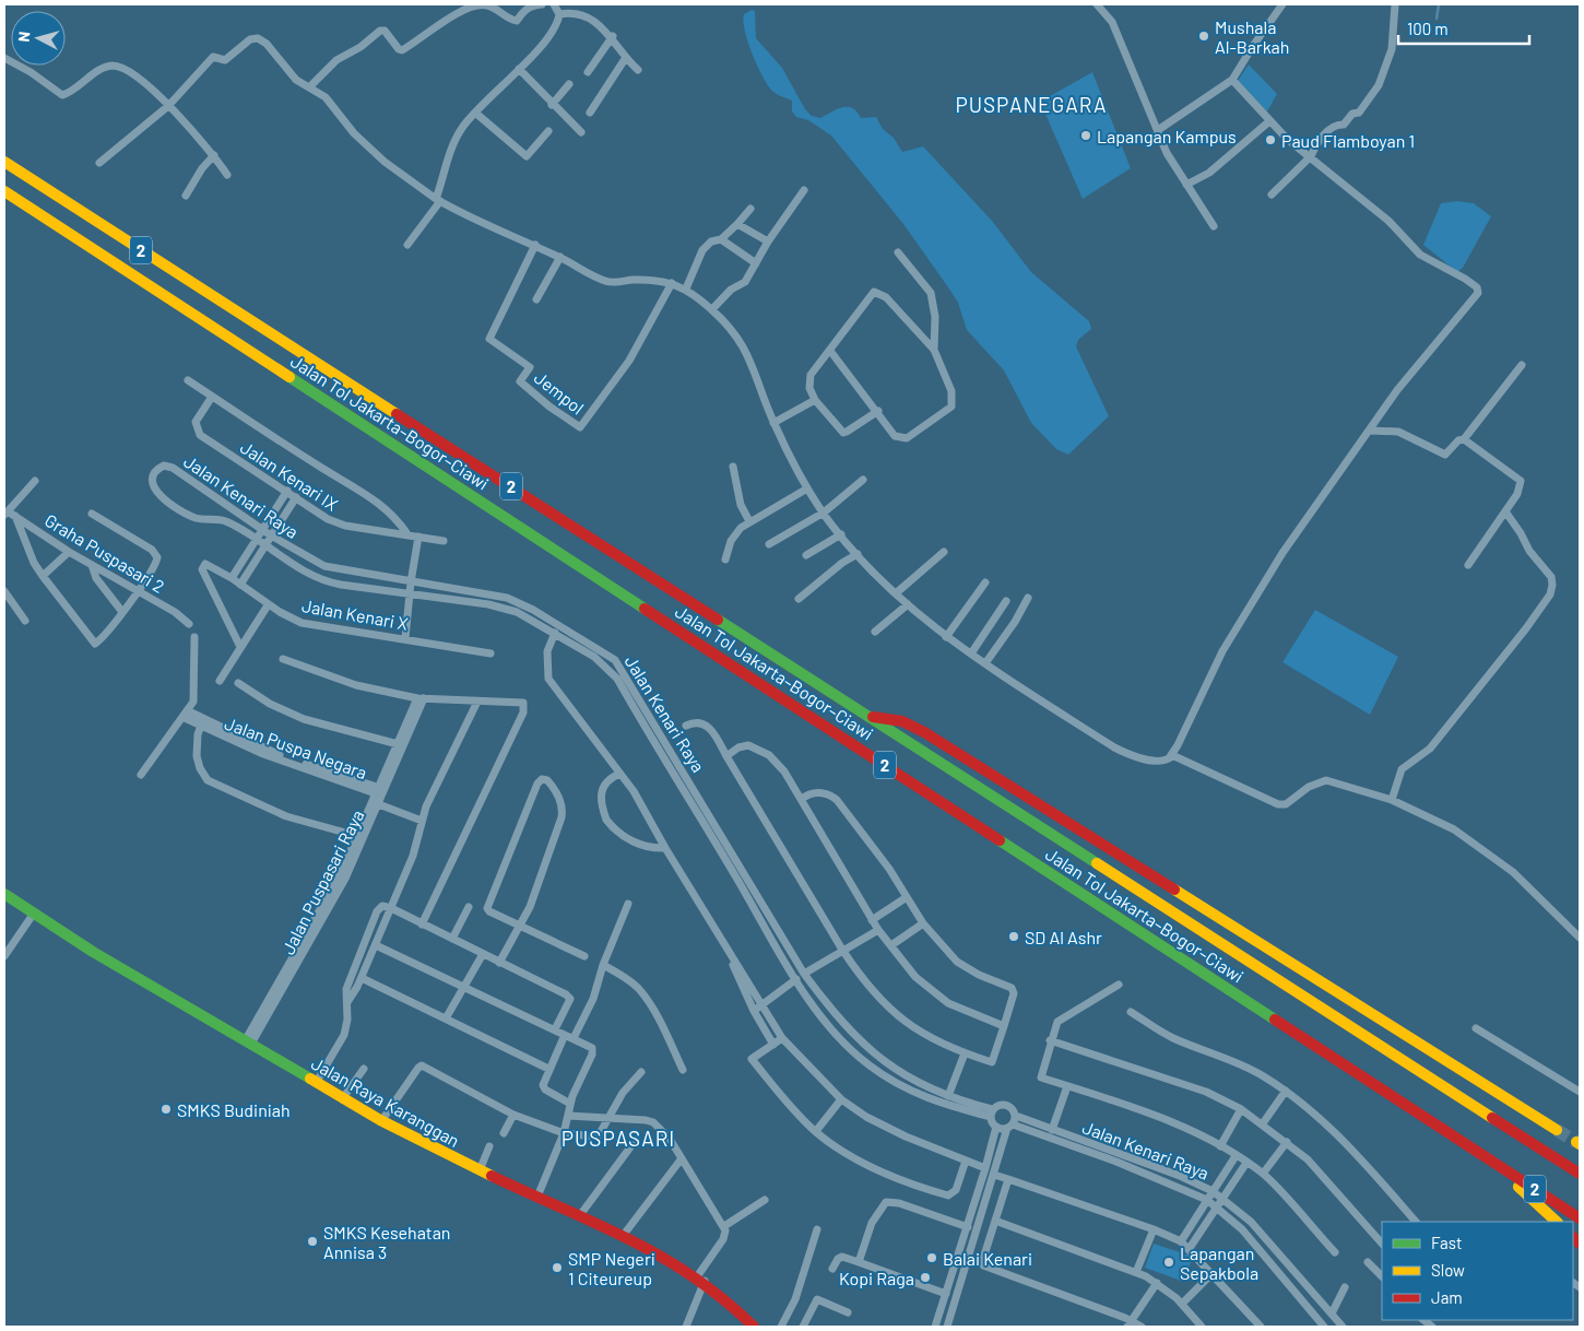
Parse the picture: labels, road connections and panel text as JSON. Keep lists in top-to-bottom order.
{
  "streets": {
    "main road": ["2", "Jalan Tol Jakarta–Bogor–Ciawi", "Jalan Raya Karanggan"],
    "street": [
      "Jempol",
      "Jalan Kenari IX",
      "Jalan Kenari Raya",
      "Graha Puspasari 2",
      "Jalan Kenari X",
      "Jalan Puspa Negara",
      "Jalan Puspasari Raya"
    ]
  },
  "crossings": [
    ["Jalan Puspa Negara", "Jalan Puspasari Raya"],
    ["Jalan Puspasari Raya", "Jalan Raya Karanggan"]
  ],
  "districts": ["PUSPANEGARA", "PUSPASARI"],
  "places": [
    "Mushala Al-Barkah",
    "Lapangan Kampus",
    "Paud Flamboyan 1",
    "SD Al Ashr",
    "SMKS Budiniah",
    "SMKS Kesehatan Annisa 3",
    "Balai Kenari",
    "Lapangan Sepakbola",
    "SMP Negeri 1 Citeureup",
    "Kopi Raga"
  ],
  "legend": ["Fast", "Slow", "Jam"],
  "scale_bar": "100 m",
  "north": "left"
}
